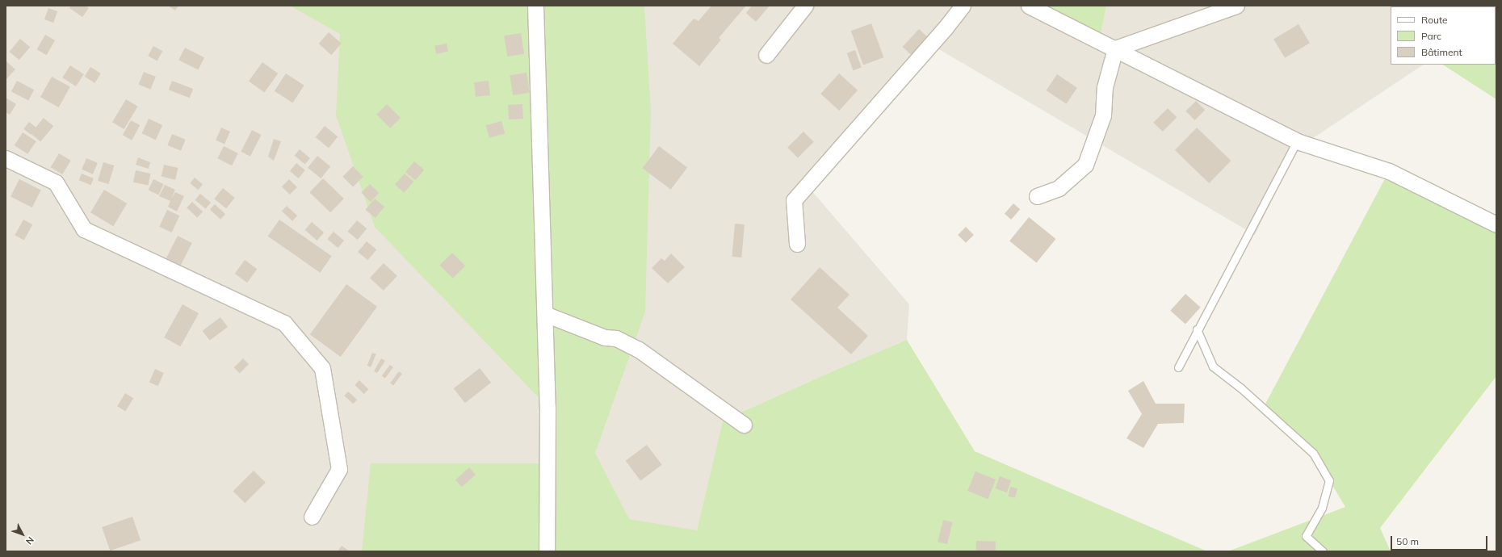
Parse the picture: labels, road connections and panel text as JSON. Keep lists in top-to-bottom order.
{
  "legend": ["Route", "Parc", "Bâtiment"],
  "scale_bar": "50 m",
  "north": "bottom right"
}
